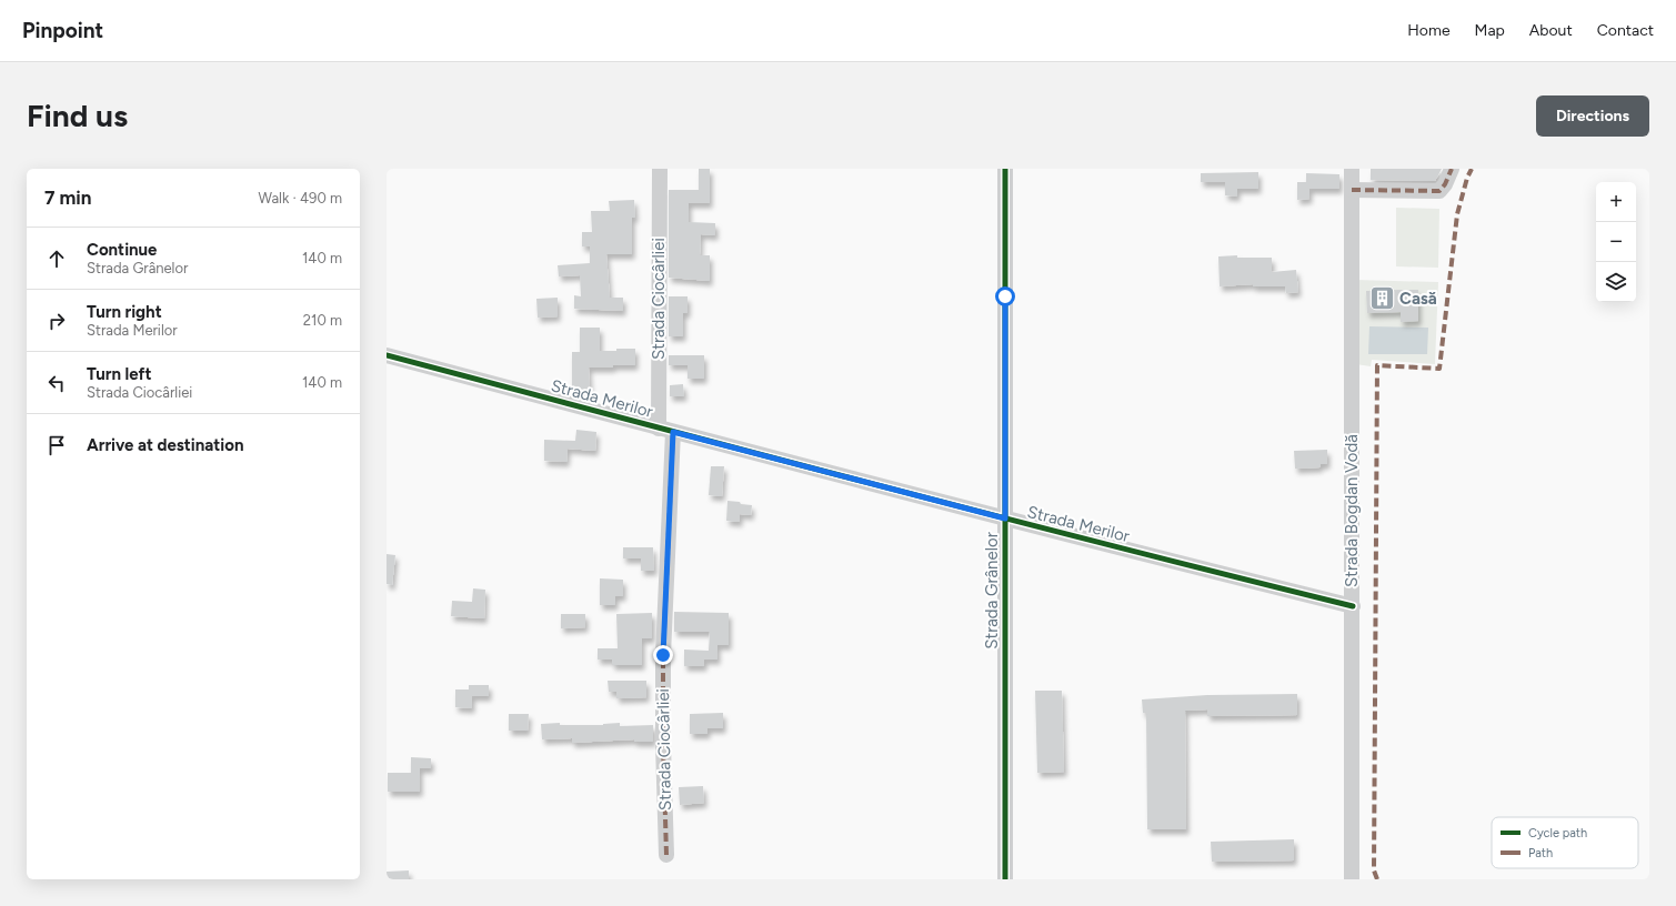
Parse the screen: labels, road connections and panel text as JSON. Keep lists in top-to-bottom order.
{
  "streets": {
    "street": [
      "Strada Ciocârliei",
      "Strada Merilor",
      "Strada Bogdan Vodă",
      "Strada Grânelor"
    ]
  },
  "crossings": [
    ["Strada Ciocârliei", "Strada Merilor"],
    ["Strada Merilor", "Strada Bogdan Vodă"],
    ["Strada Merilor", "Strada Grânelor"]
  ],
  "places": {
    "building": ["Casă"]
  },
  "legend": ["Cycle path", "Path"],
  "page": {
    "header": "Pinpoint",
    "nav": [
      "Home",
      "Map",
      "About",
      "Contact"
    ],
    "buttons": "Directions",
    "title": "Find us",
    "heading": ["7 min", "Walk · 490 m"],
    "map_buttons": ["+", "−"],
    "list": [
      ["Continue", "Strada Grânelor", "140 m"],
      ["Turn right", "Strada Merilor", "210 m"],
      ["Turn left", "Strada Ciocârliei", "140 m"],
      "Arrive at destination"
    ]
  }
}
